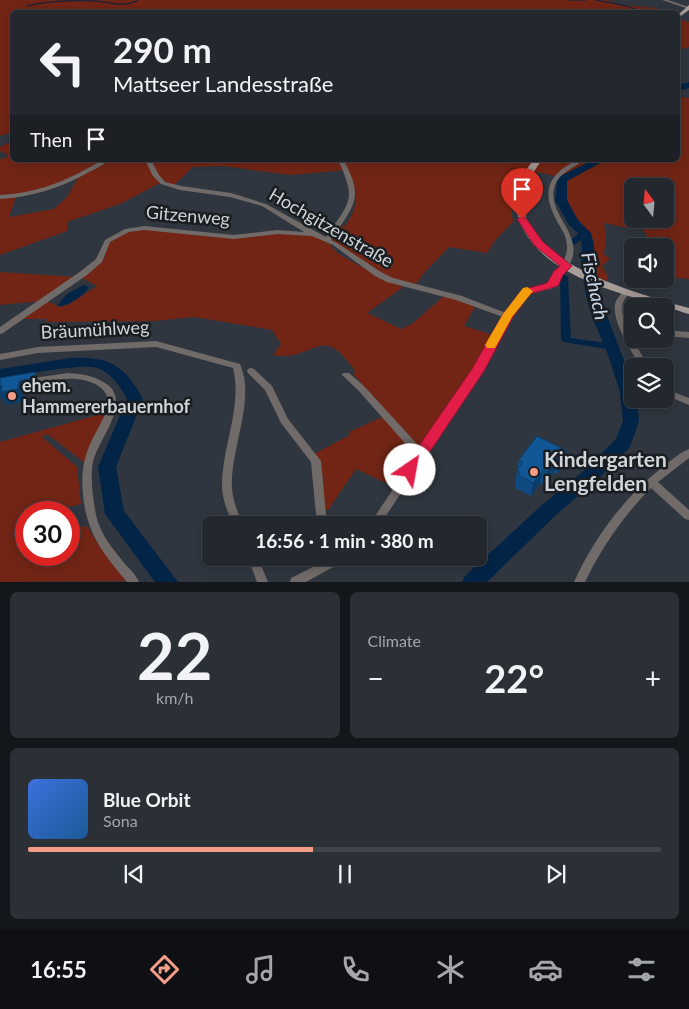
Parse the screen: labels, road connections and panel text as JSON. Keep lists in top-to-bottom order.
{
  "streets": {
    "street": ["Gitzenweg", "Hochgitzenstraße", "Bräumühlweg"]
  },
  "crossings": [
    ["Gitzenweg", "Hochgitzenstraße"]
  ],
  "water": ["Fischach"],
  "places": ["ehem. Hammererbauernhof", "Kindergarten Lengfelden"],
  "north": "top",
  "page": {
    "turn": ["290 m", "Mattseer Landesstraße"],
    "then": "Then",
    "limit": "30",
    "trip": "16:56 · 1 min · 380 m",
    "tile": [
      ["22", "km/h"],
      "Climate"
    ],
    "heat": ["−", "22°", "+"],
    "song": ["Blue Orbit", "Sona"],
    "tabs": "16:55"
  }
}
